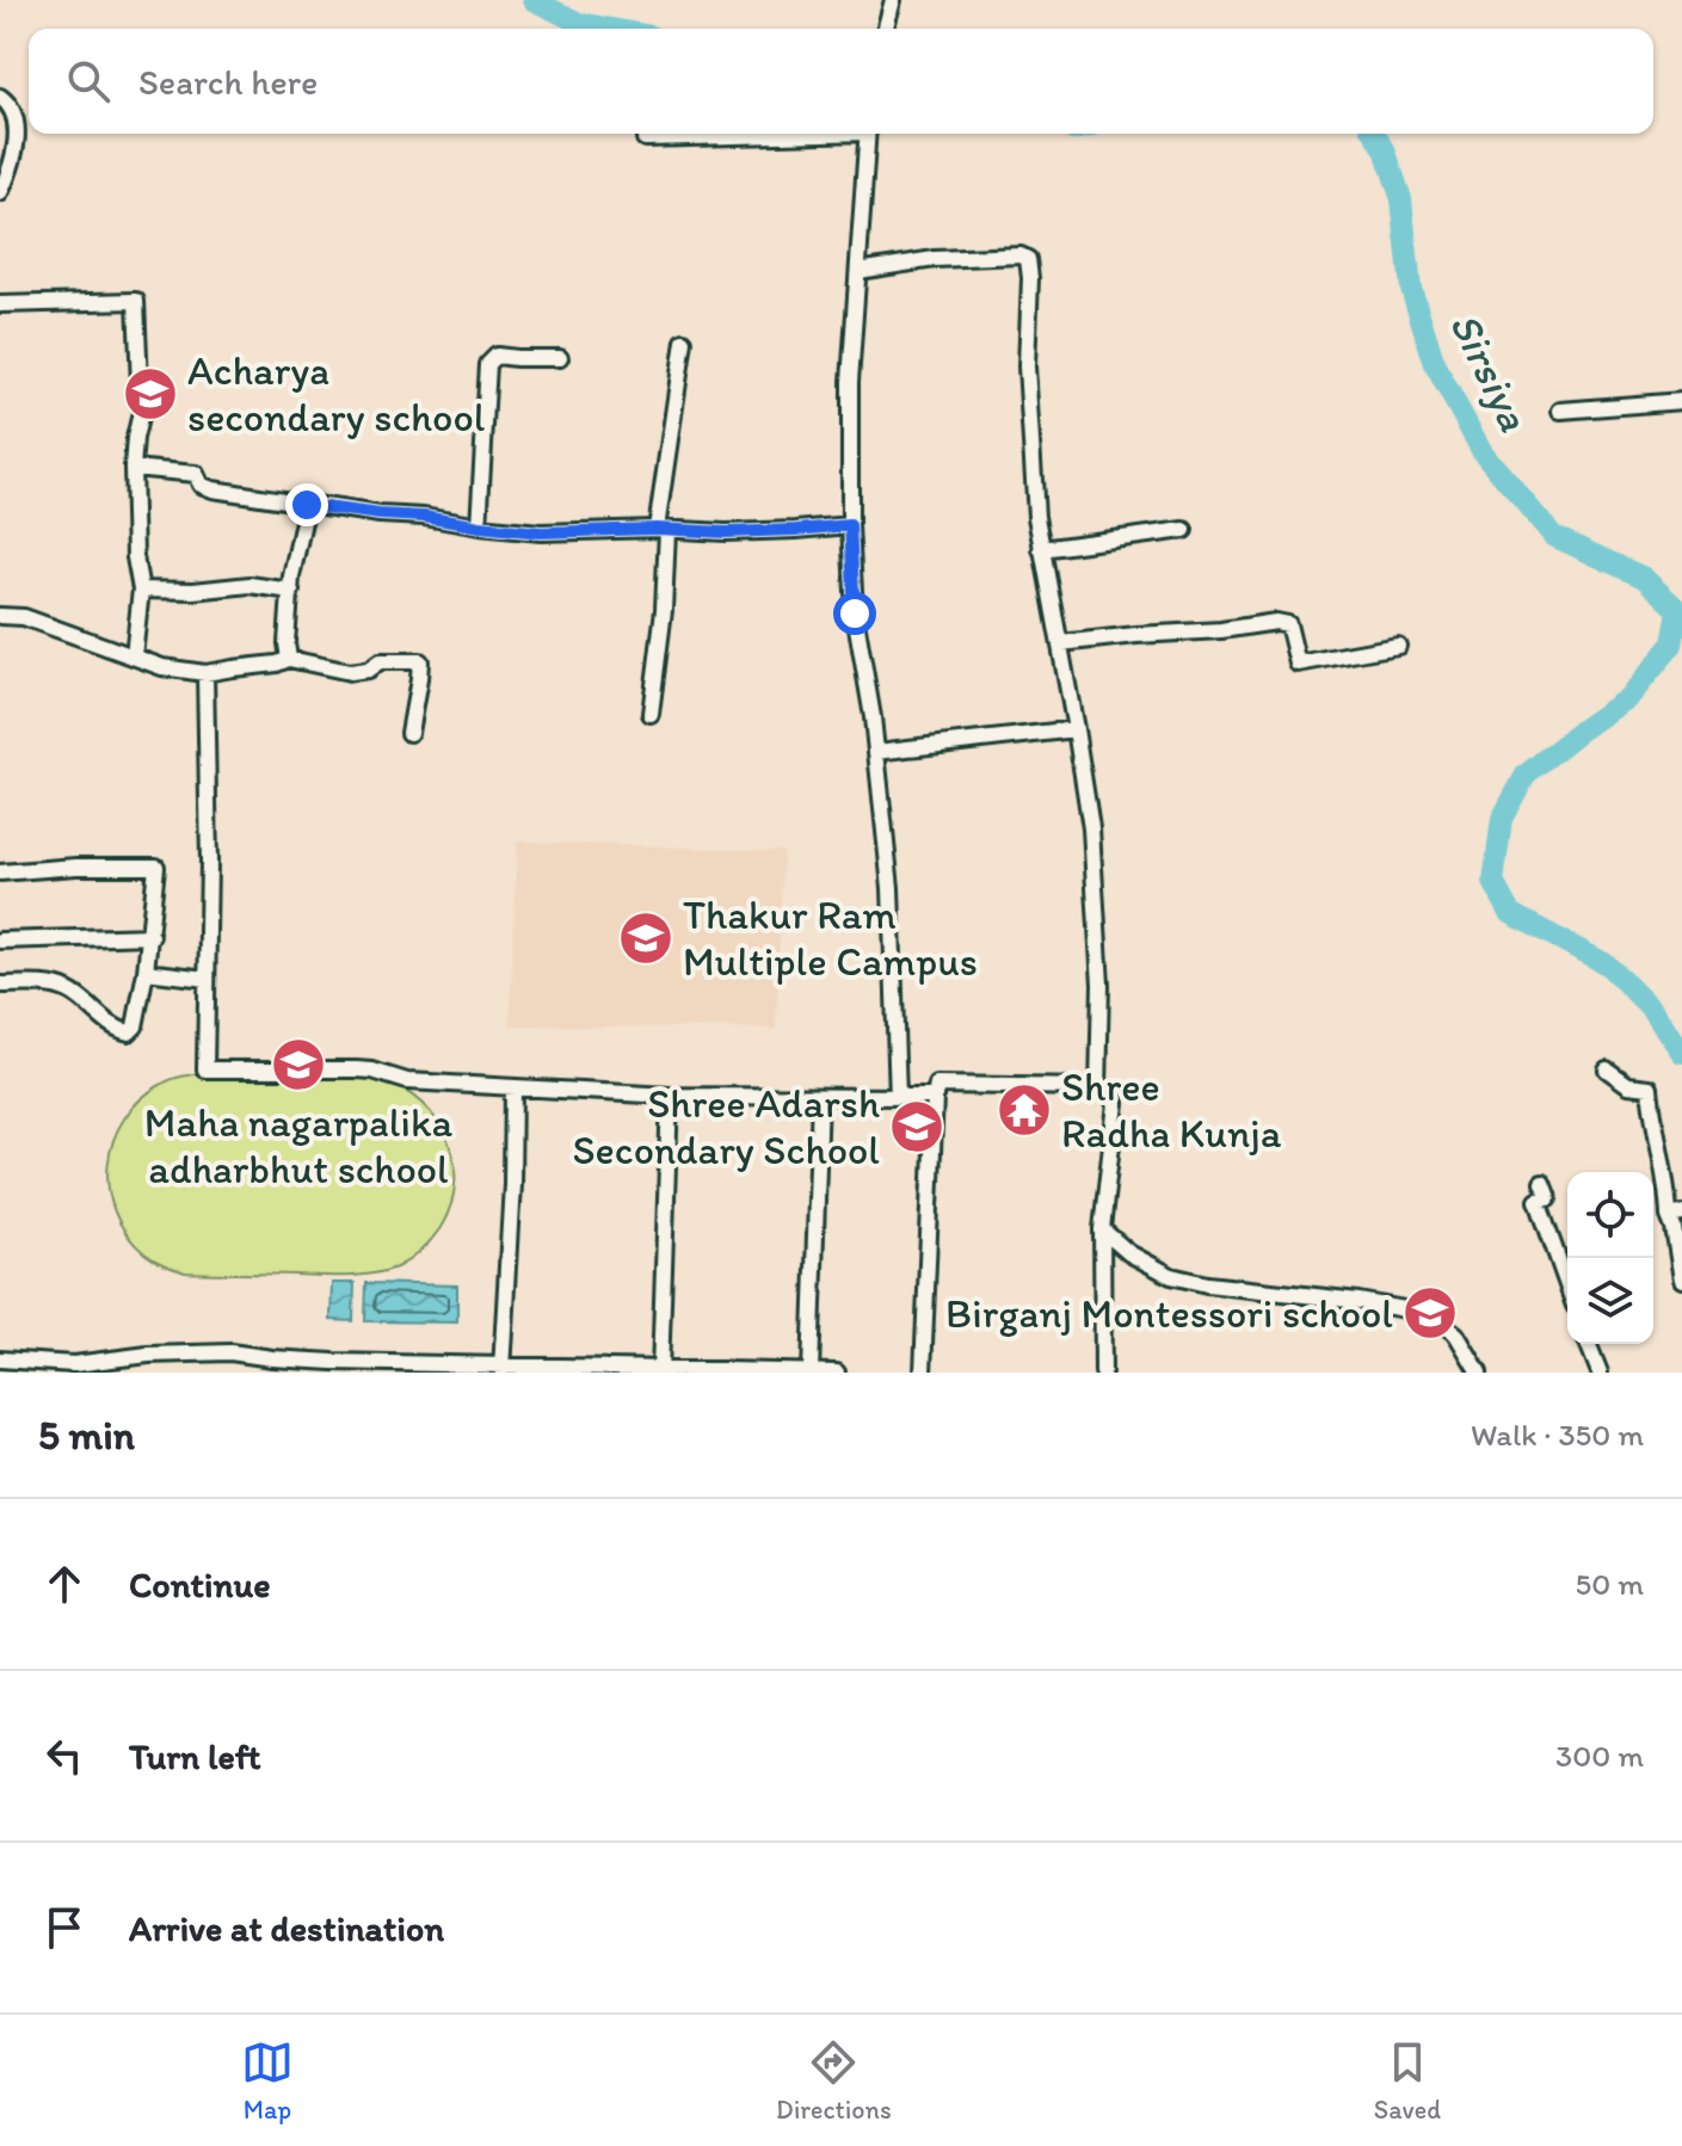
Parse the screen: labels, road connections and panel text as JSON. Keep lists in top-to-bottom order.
{
  "water": ["Sirsiya"],
  "places": {
    "school or university": [
      "Acharya secondary school",
      "Thakur Ram Multiple Campus",
      "Maha nagarpalika adharbhut school",
      "Shree Adarsh Secondary School",
      "Birganj Montessori school"
    ],
    "temple": ["Shree Radha Kunja"]
  },
  "page": {
    "search": "Search here",
    "heading": ["5 min", "Walk · 350 m"],
    "list": [
      ["Continue", "50 m"],
      ["Turn left", "300 m"],
      "Arrive at destination"
    ],
    "nav": ["Map", "Directions", "Saved"]
  }
}
